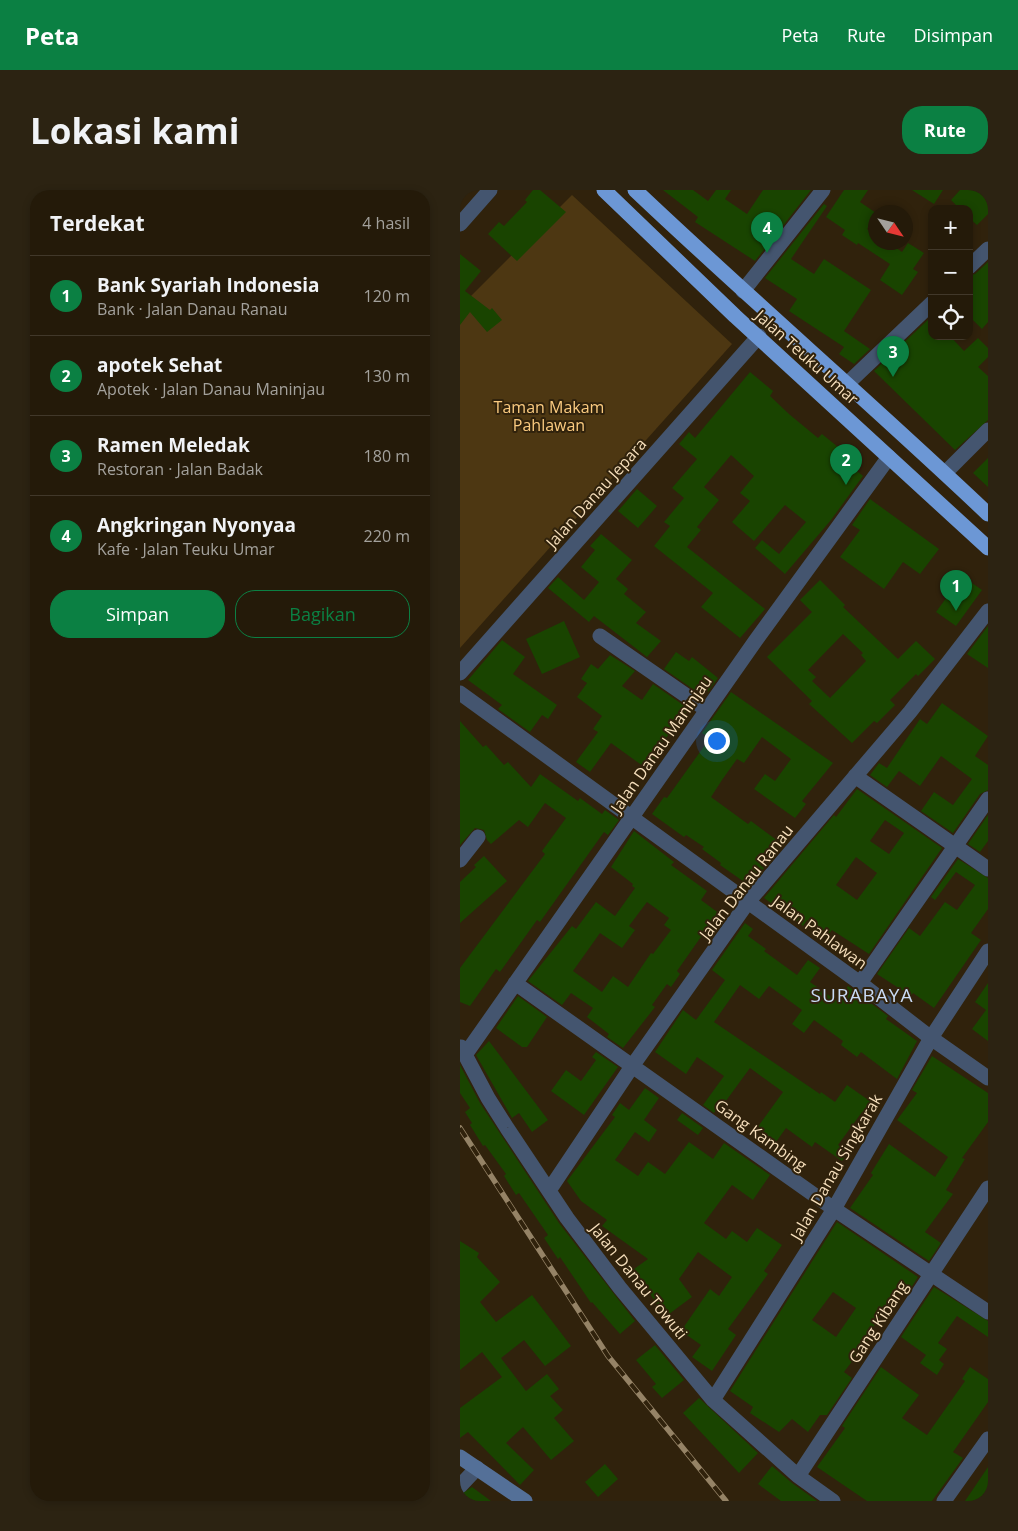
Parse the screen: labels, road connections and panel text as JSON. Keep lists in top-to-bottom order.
{
  "streets": {
    "highway": ["Jalan Teuku Umar"],
    "street": [
      "Jalan Danau Jepara",
      "Jalan Danau Maninjau",
      "Jalan Danau Ranau",
      "Jalan Pahlawan",
      "Gang Kambing",
      "Jalan Danau Singkarak",
      "Jalan Danau Towuti",
      "Gang Kibang"
    ]
  },
  "crossings": [
    ["Jalan Teuku Umar", "Jalan Danau Jepara"],
    ["Jalan Teuku Umar", "Jalan Danau Maninjau"],
    ["Jalan Danau Maninjau", "Jalan Pahlawan"],
    ["Jalan Danau Maninjau", "Gang Kambing"],
    ["Jalan Danau Maninjau", "Jalan Danau Towuti"],
    ["Jalan Danau Ranau", "Jalan Pahlawan"],
    ["Jalan Danau Ranau", "Gang Kambing"],
    ["Jalan Danau Ranau", "Jalan Danau Towuti"],
    ["Jalan Pahlawan", "Jalan Danau Singkarak"],
    ["Gang Kambing", "Jalan Danau Singkarak"],
    ["Gang Kambing", "Gang Kibang"],
    ["Jalan Danau Singkarak", "Jalan Danau Towuti"],
    ["Jalan Danau Towuti", "Gang Kibang"]
  ],
  "districts": ["SURABAYA"],
  "parks": ["Taman Makam Pahlawan"],
  "north": "bottom right",
  "page": {
    "header": "Peta",
    "nav": ["Peta", "Rute", "Disimpan"],
    "buttons": [
      "Rute",
      ["Simpan", "Bagikan"]
    ],
    "title": "Lokasi kami",
    "heading": ["Terdekat", "4 hasil"],
    "map_buttons": ["+", "−"],
    "pins": [
      "4",
      "3",
      "2",
      "1"
    ],
    "list": [
      {
        "mark": "1",
        "name": "Bank Syariah Indonesia",
        "note": "Bank · Jalan Danau Ranau",
        "value": "120 m"
      },
      {
        "mark": "2",
        "name": "apotek Sehat",
        "note": "Apotek · Jalan Danau Maninjau",
        "value": "130 m"
      },
      {
        "mark": "3",
        "name": "Ramen Meledak",
        "note": "Restoran · Jalan Badak",
        "value": "180 m"
      },
      {
        "mark": "4",
        "name": "Angkringan Nyonyaa",
        "note": "Kafe · Jalan Teuku Umar",
        "value": "220 m"
      }
    ]
  }
}
